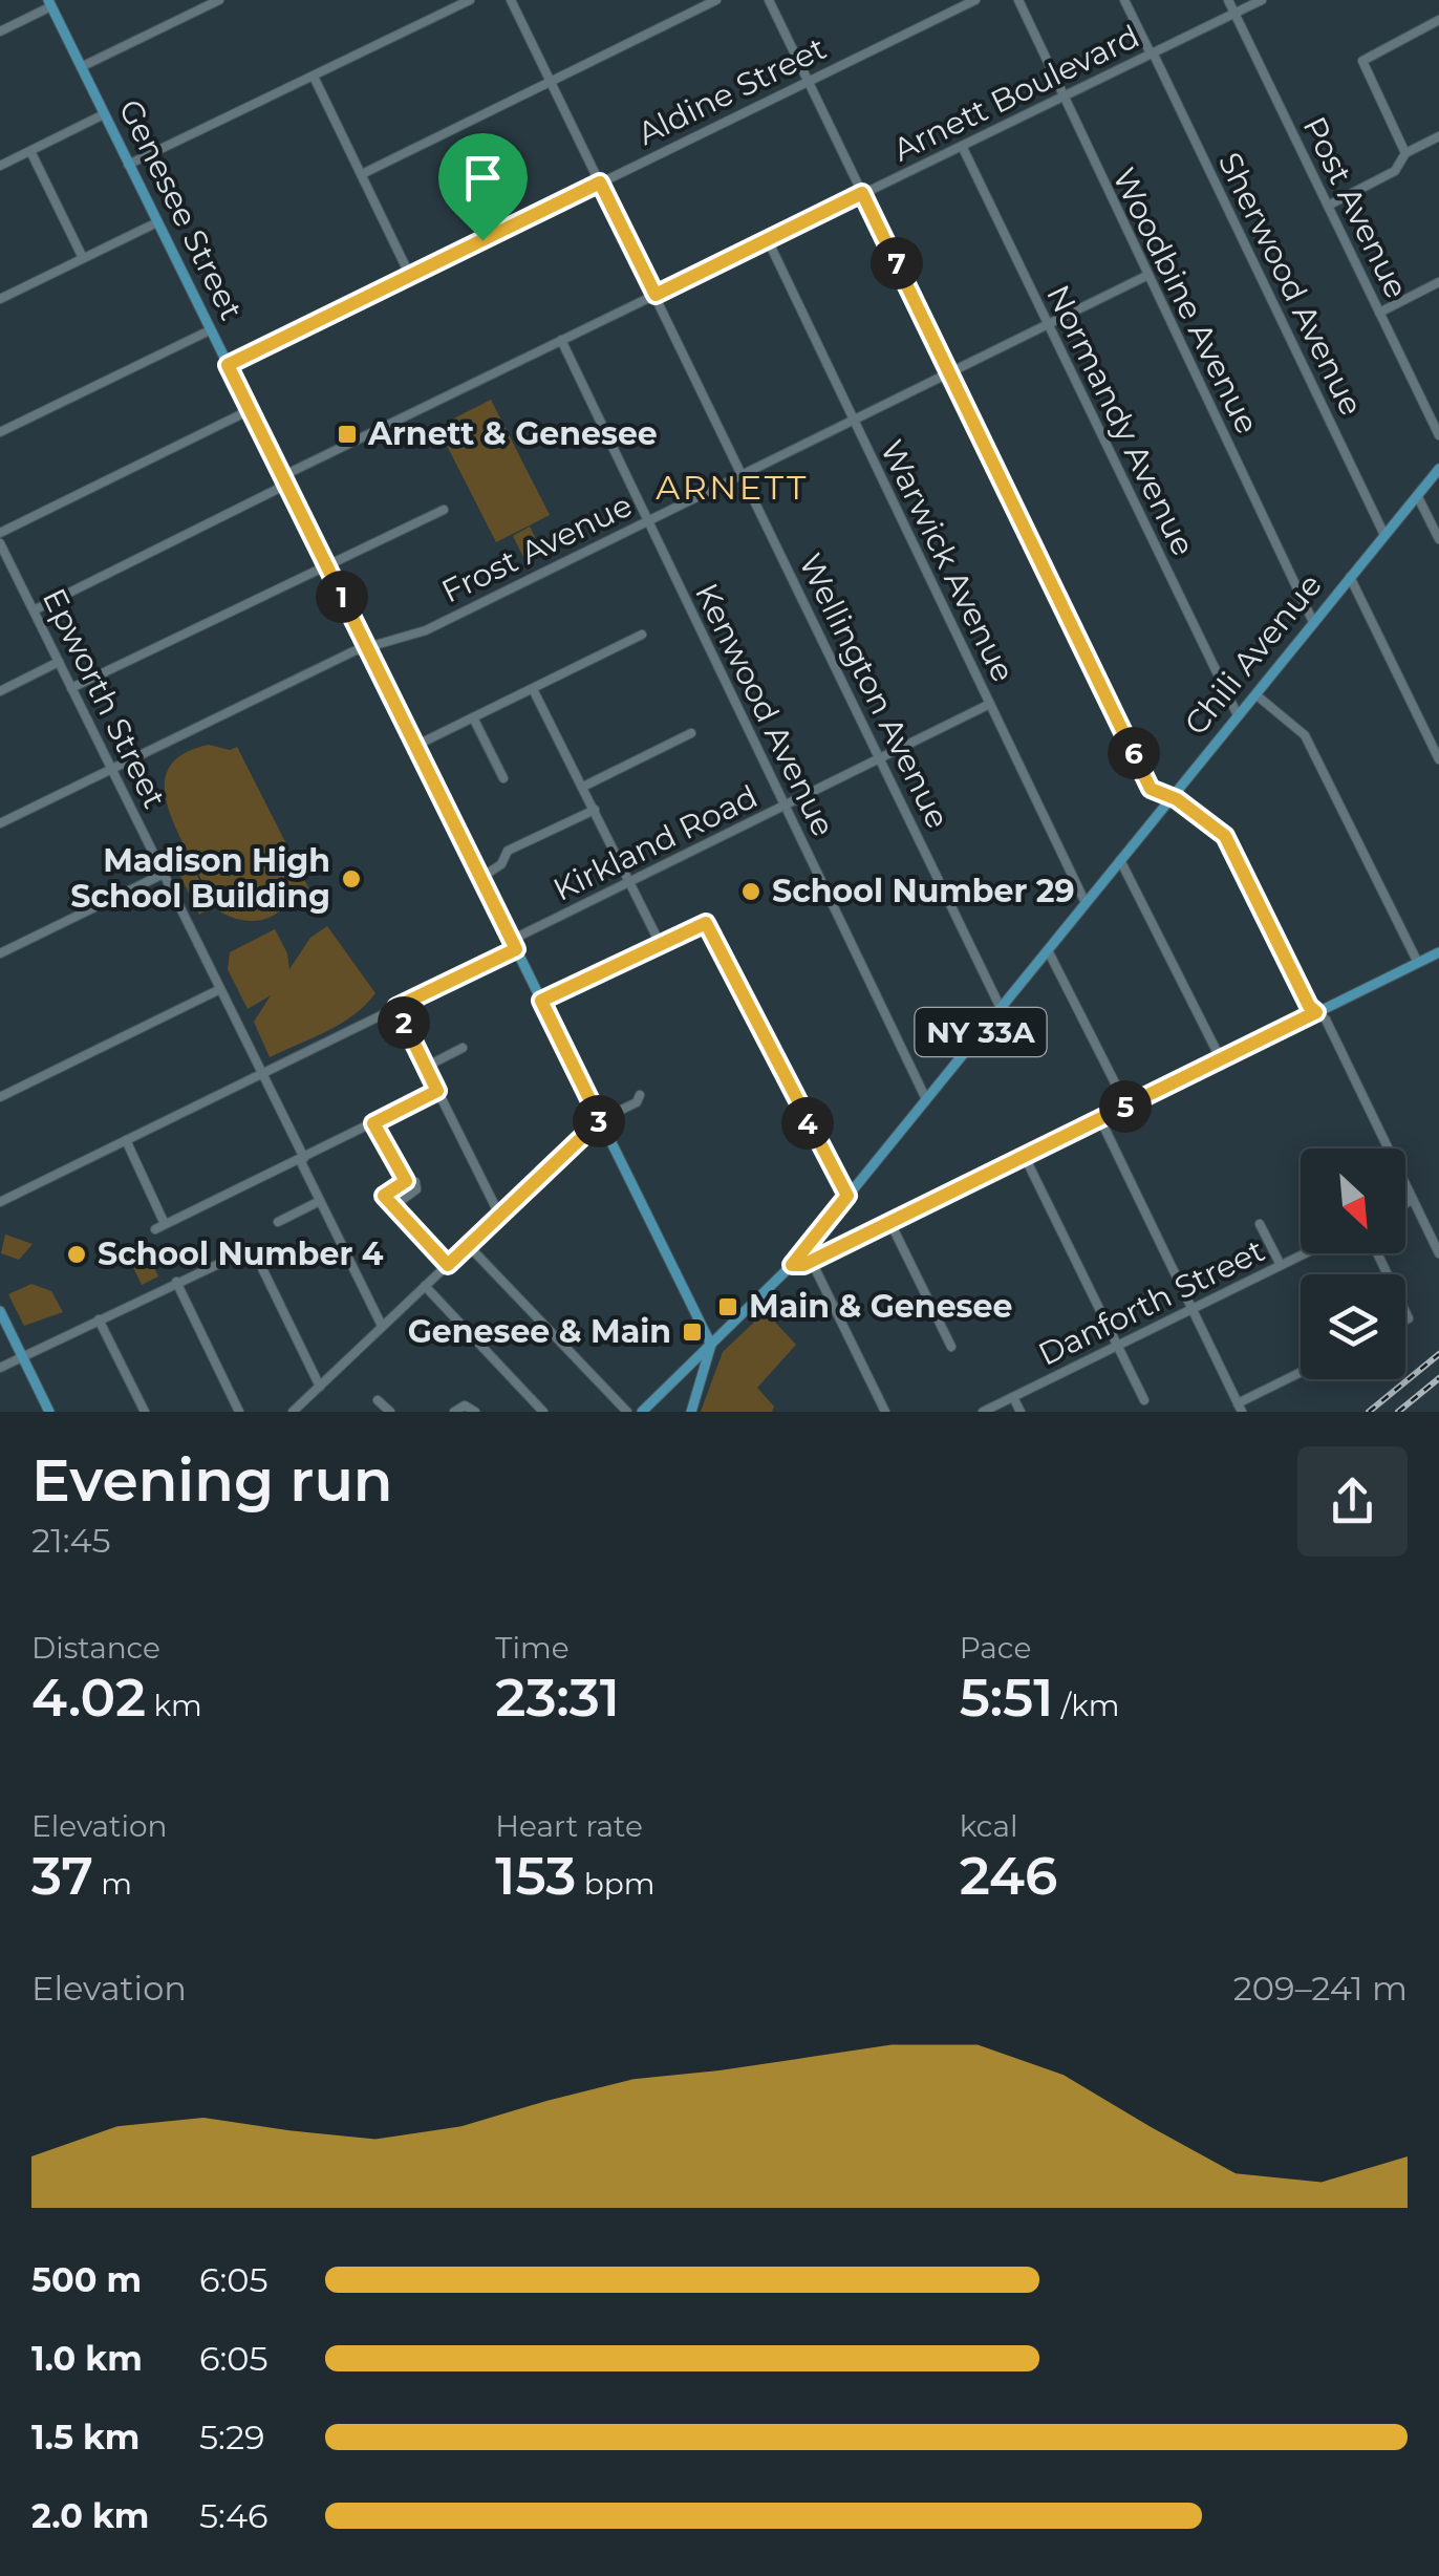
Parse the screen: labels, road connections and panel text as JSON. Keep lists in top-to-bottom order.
{
  "streets": {
    "main road": ["Genesee Street", "Chili Avenue", "NY 33A"],
    "street": [
      "Aldine Street",
      "Arnett Boulevard",
      "Post Avenue",
      "Sherwood Avenue",
      "Woodbine Avenue",
      "Normandy Avenue",
      "Frost Avenue",
      "Warwick Avenue",
      "Wellington Avenue",
      "Epworth Street",
      "Kenwood Avenue",
      "Kirkland Road",
      "Danforth Street"
    ]
  },
  "crossings": [
    ["Aldine Street", "Genesee Street"],
    ["Aldine Street", "Wellington Avenue"],
    ["Arnett Boulevard", "Post Avenue"],
    ["Arnett Boulevard", "Genesee Street"],
    ["Arnett Boulevard", "Sherwood Avenue"],
    ["Arnett Boulevard", "Woodbine Avenue"],
    ["Arnett Boulevard", "Normandy Avenue"],
    ["Arnett Boulevard", "Warwick Avenue"],
    ["Arnett Boulevard", "Wellington Avenue"],
    ["Arnett Boulevard", "Epworth Street"],
    ["Arnett Boulevard", "Kenwood Avenue"],
    ["Genesee Street", "Frost Avenue"],
    ["Genesee Street", "Chili Avenue"],
    ["Genesee Street", "Kirkland Road"],
    ["Sherwood Avenue", "Chili Avenue"],
    ["Woodbine Avenue", "Frost Avenue"],
    ["Woodbine Avenue", "Chili Avenue"],
    ["Normandy Avenue", "Frost Avenue"],
    ["Normandy Avenue", "Chili Avenue"],
    ["Frost Avenue", "Warwick Avenue"],
    ["Frost Avenue", "Wellington Avenue"],
    ["Frost Avenue", "Epworth Street"],
    ["Frost Avenue", "Kenwood Avenue"],
    ["Warwick Avenue", "Chili Avenue"],
    ["Warwick Avenue", "Kirkland Road"],
    ["Chili Avenue", "Wellington Avenue"],
    ["Chili Avenue", "Kenwood Avenue"],
    ["Wellington Avenue", "Kirkland Road"],
    ["Epworth Street", "Kirkland Road"],
    ["Kenwood Avenue", "Kirkland Road"]
  ],
  "districts": ["ARNETT"],
  "places": {
    "transit": ["Arnett & Genesee", "Main & Genesee", "Genesee & Main"],
    "other": ["Madison High School Building", "School Number 29", "School Number 4"]
  },
  "north": "bottom right",
  "page": {
    "pins": [
      "7",
      "1",
      "6",
      "2",
      "5",
      "3",
      "4"
    ],
    "heading": ["Evening run", "21:45"],
    "stats": [
      ["Distance", "4.02 km"],
      ["Time", "23:31"],
      ["Pace", "5:51 /km"],
      ["Elevation", "37 m"],
      ["Heart rate", "153 bpm"],
      ["kcal", "246"]
    ],
    "chart": ["Elevation", "209–241 m"],
    "list": [
      {
        "name": "500 m",
        "note": "6:05"
      },
      {
        "name": "1.0 km",
        "note": "6:05"
      },
      {
        "name": "1.5 km",
        "note": "5:29"
      },
      {
        "name": "2.0 km",
        "note": "5:46"
      }
    ]
  }
}
